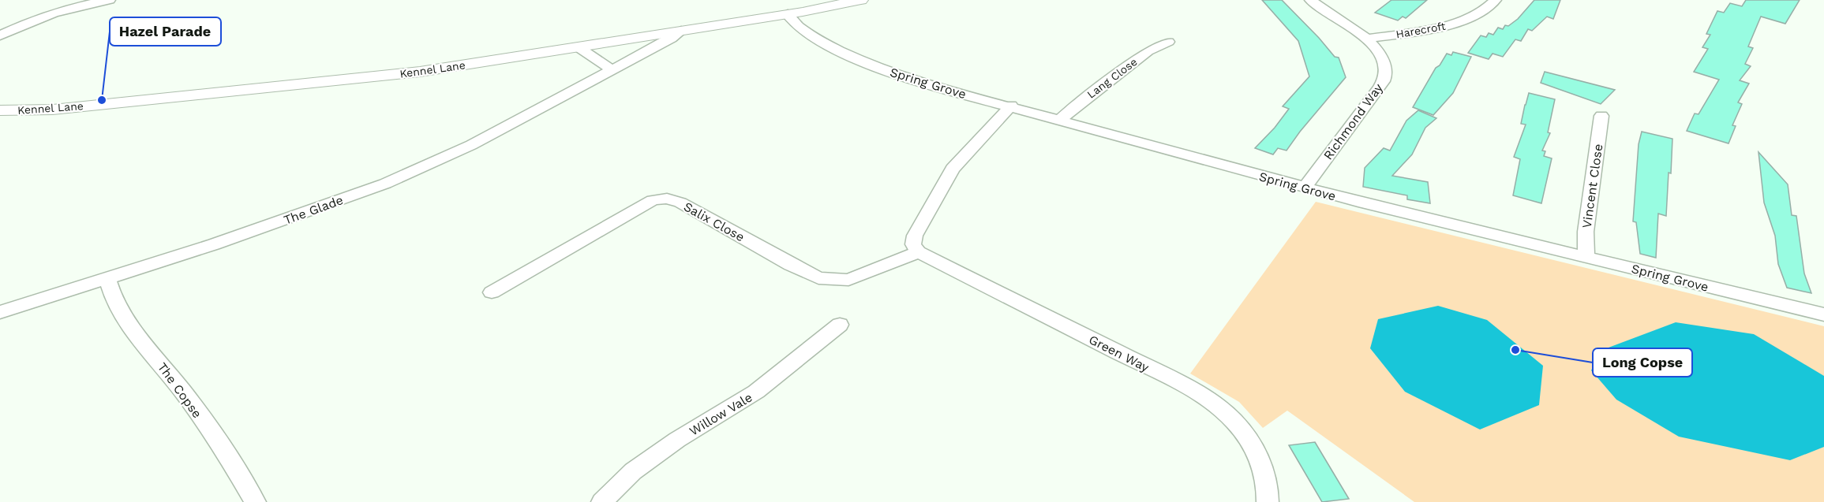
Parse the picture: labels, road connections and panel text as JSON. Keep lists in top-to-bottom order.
{
  "streets": {
    "street": [
      "Harecroft",
      "Kennel Lane",
      "Lang Close",
      "Spring Grove",
      "Richmond Way",
      "Vincent Close",
      "The Glade",
      "Salix Close",
      "Green Way",
      "The Copse",
      "Willow Vale"
    ]
  },
  "crossings": [
    ["Harecroft", "Richmond Way"],
    ["Kennel Lane", "Spring Grove"],
    ["Kennel Lane", "The Glade"],
    ["Lang Close", "Spring Grove"],
    ["Spring Grove", "Richmond Way"],
    ["Spring Grove", "Vincent Close"],
    ["The Glade", "The Copse"],
    ["Salix Close", "Green Way"]
  ],
  "places": ["Hazel Parade", "Long Copse"]
}
